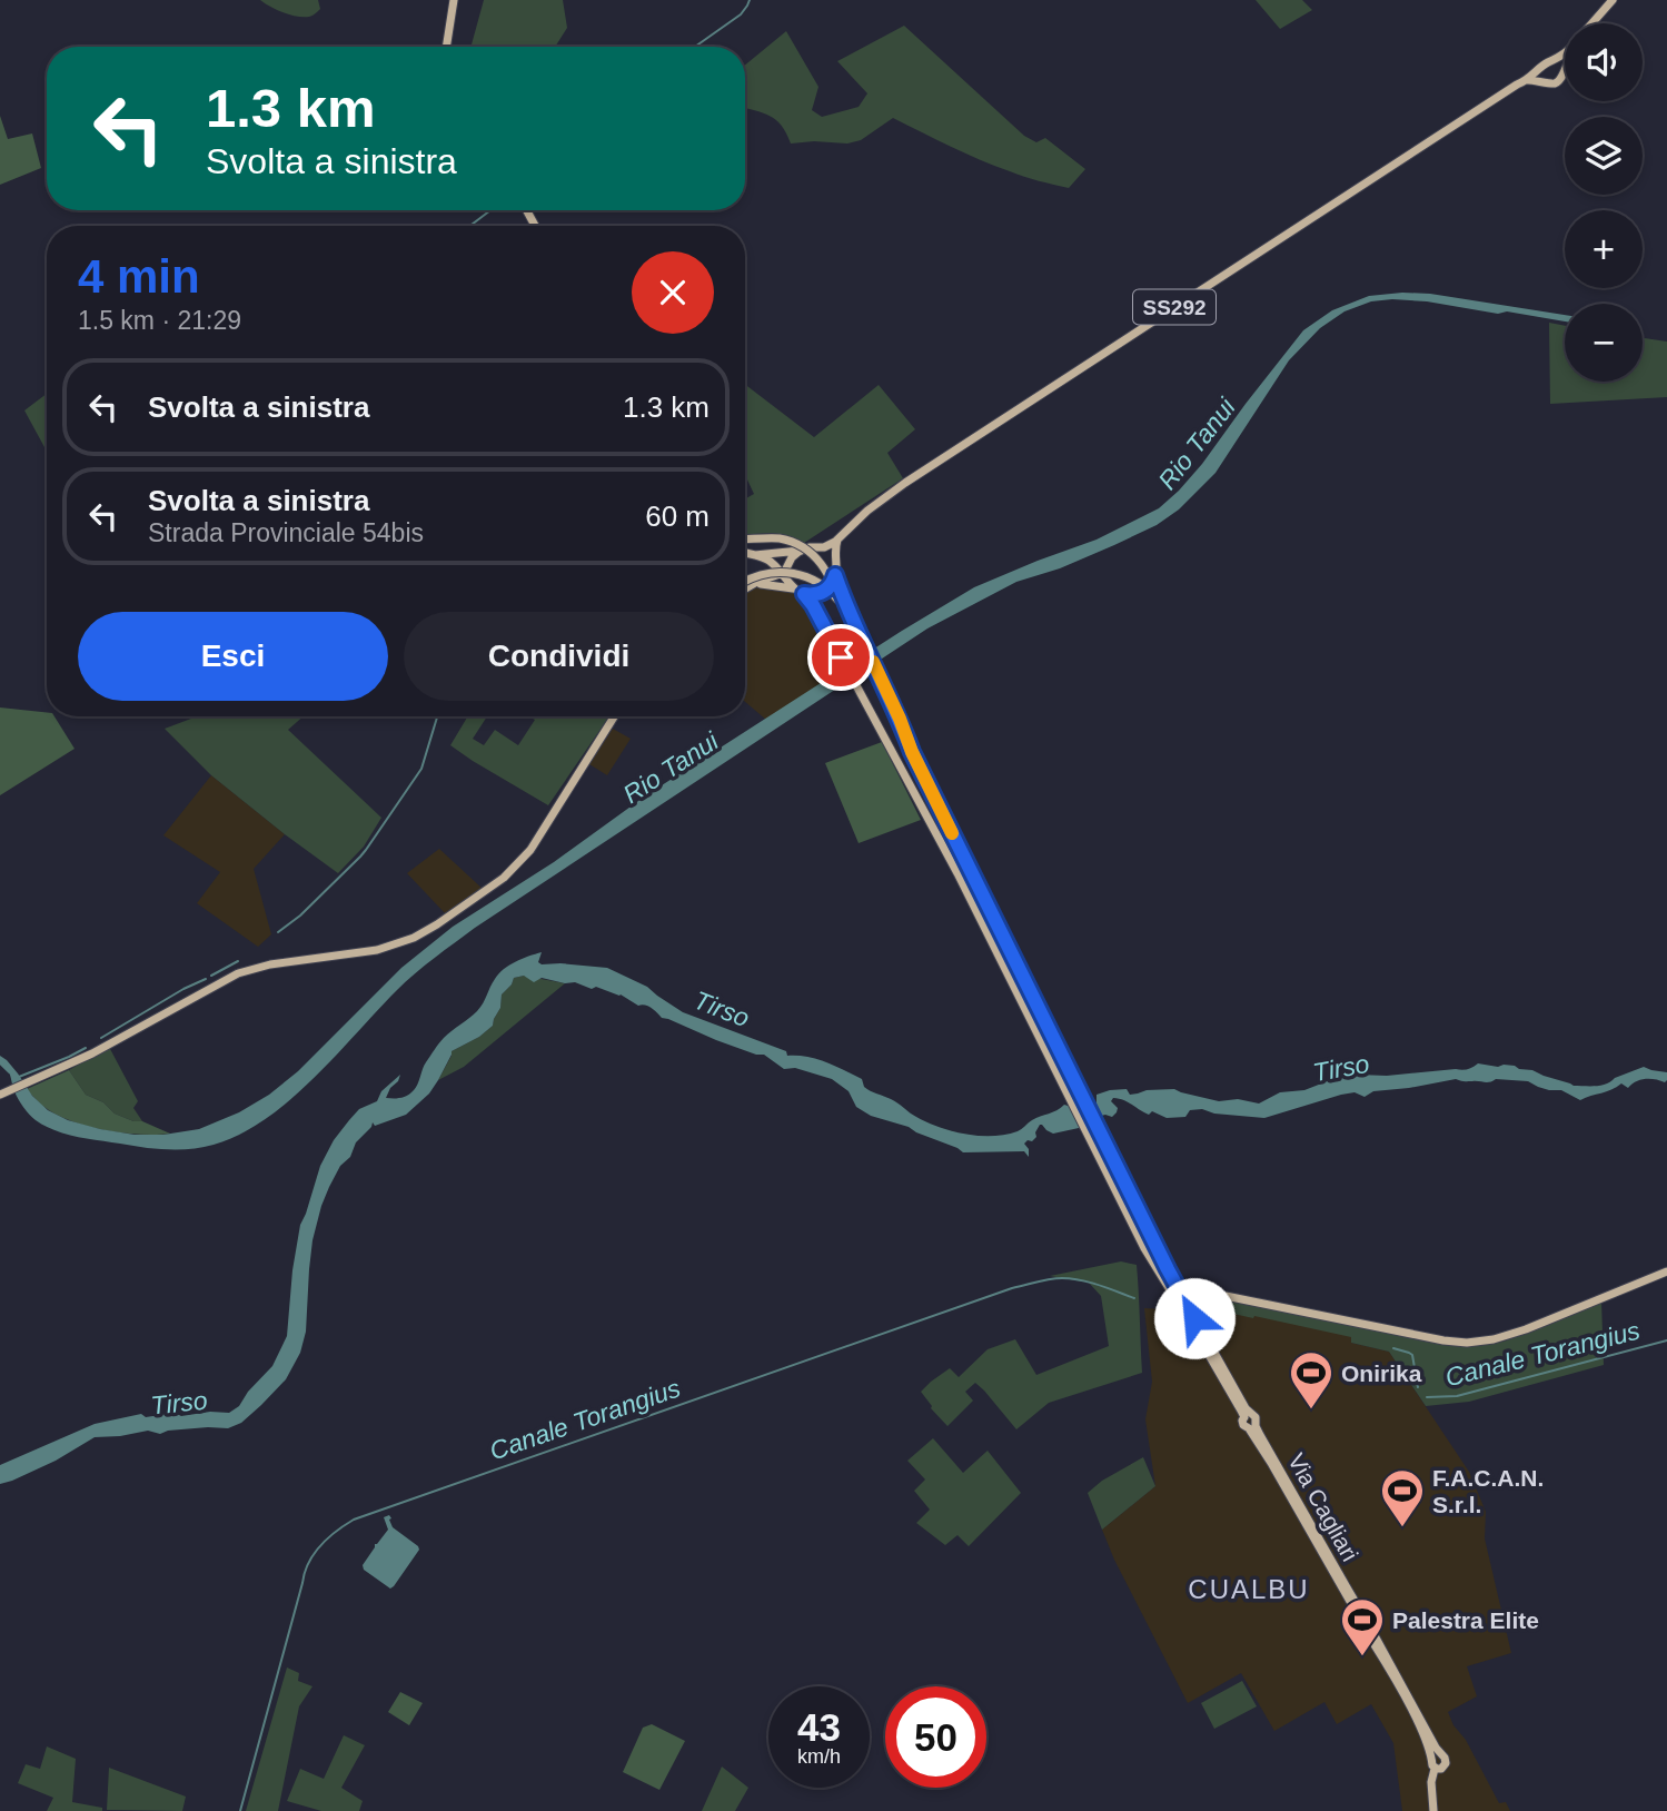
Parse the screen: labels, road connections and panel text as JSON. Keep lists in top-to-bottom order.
{
  "streets": {
    "main road": ["SS292", "Via Cagliari"]
  },
  "districts": ["CUALBU"],
  "water": ["Rio Tanui", "Tirso", "Canale Torangius"],
  "places": {
    "sports": ["Onirika", "F.A.C.A.N. S.r.l.", "Palestra Elite"]
  },
  "page": {
    "map_buttons": ["+", "−"],
    "turn": ["1.3 km", "Svolta a sinistra"],
    "heading": ["4 min", "1.5 km · 21:29"],
    "list": [
      {
        "name": "Svolta a sinistra",
        "value": "1.3 km"
      },
      {
        "name": "Svolta a sinistra",
        "note": "Strada Provinciale 54bis",
        "value": "60 m"
      }
    ],
    "buttons": ["Esci", "Condividi"],
    "speed": "43 km/h",
    "limit": "50"
  }
}
